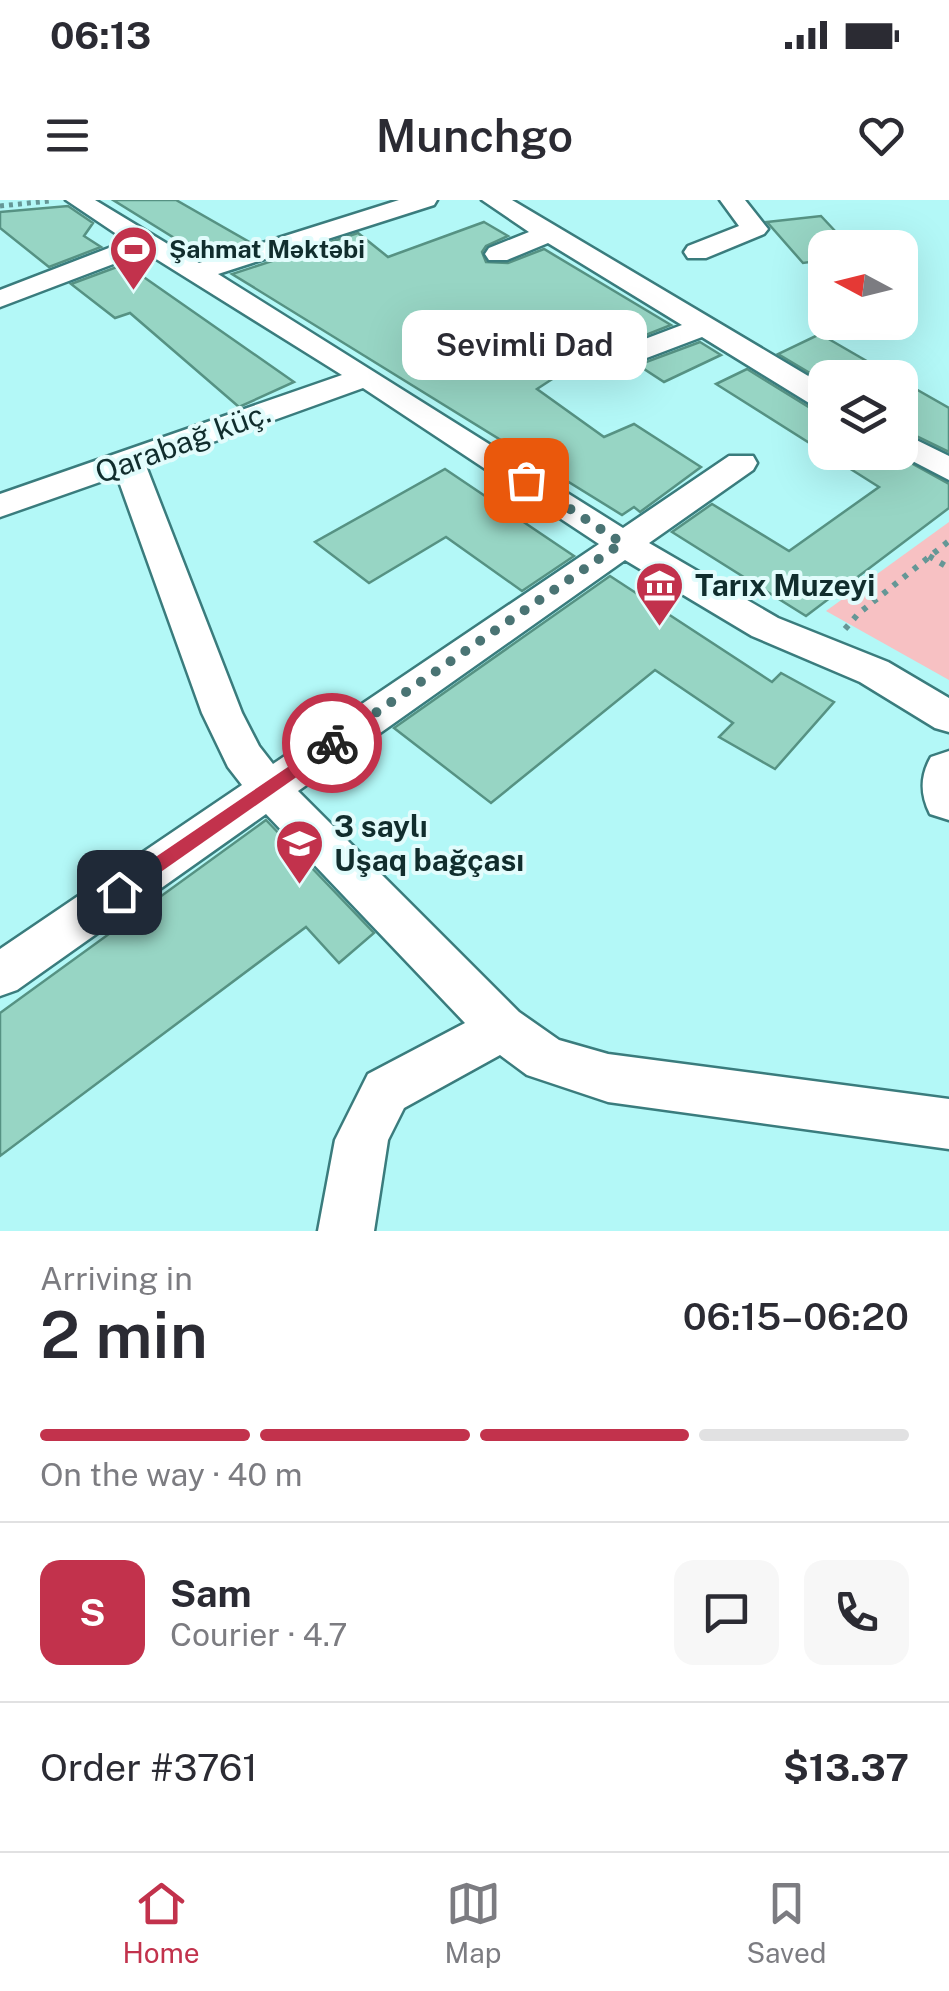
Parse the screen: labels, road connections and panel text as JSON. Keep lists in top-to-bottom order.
{
  "streets": {
    "street": ["Qarabağ küç."]
  },
  "places": {
    "sports": ["Şahmat Məktəbi"],
    "other": ["Sevimli Dad"],
    "museum": ["Tarıx Muzeyi"],
    "school or university": ["3 saylı Uşaq bağçası"]
  },
  "north": "left",
  "page": {
    "status": "06:13",
    "header": "Munchgo",
    "bubble": "Sevimli Dad",
    "heading": ["2 min", "Arriving in", "06:15–06:20"],
    "panel": [
      "Sam",
      "Courier · 4.7",
      "Order #3761",
      "$13.37"
    ],
    "bar": "On the way · 40 m",
    "round": "S",
    "tabs": ["Home", "Map", "Saved"]
  }
}
